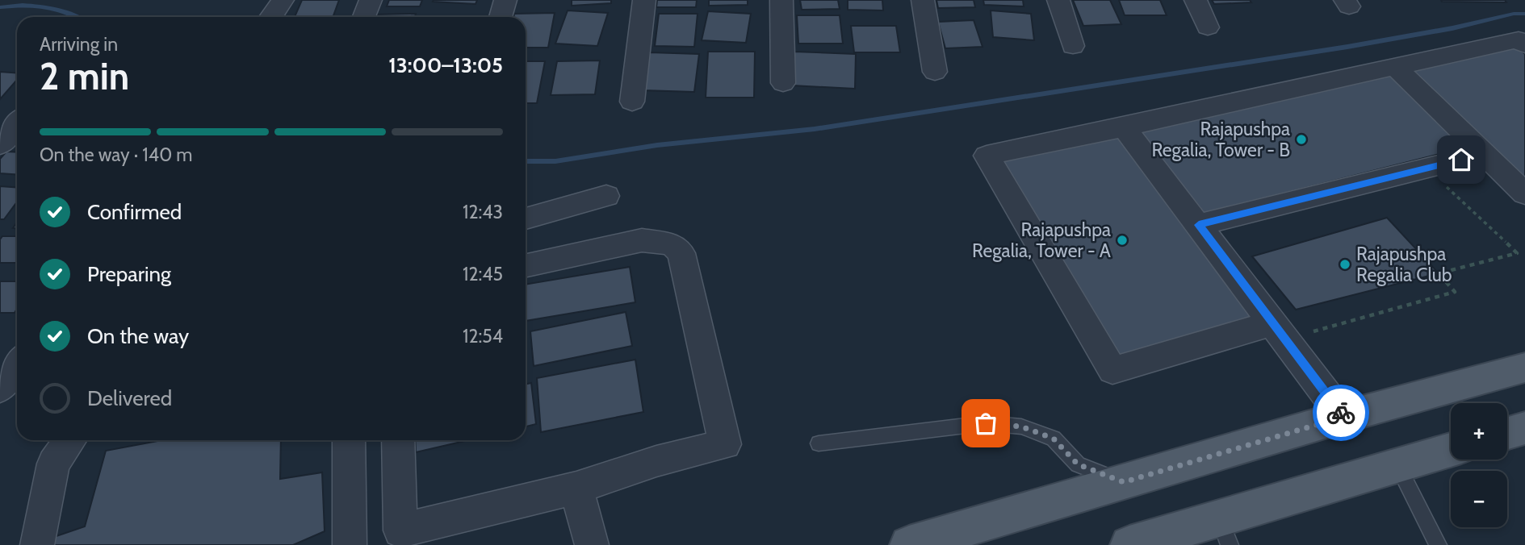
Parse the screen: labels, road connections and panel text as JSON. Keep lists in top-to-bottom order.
{
  "places": ["Rajapushpa Regalia, Tower - B", "Rajapushpa Regalia, Tower - A", "Rajapushpa Regalia Club"],
  "page": {
    "heading": ["2 min", "Arriving in", "13:00–13:05"],
    "bar": "On the way · 140 m",
    "list": [
      ["Confirmed", "12:43"],
      ["Preparing", "12:45"],
      ["On the way", "12:54"],
      "Delivered"
    ],
    "map_buttons": ["+", "−"]
  }
}
